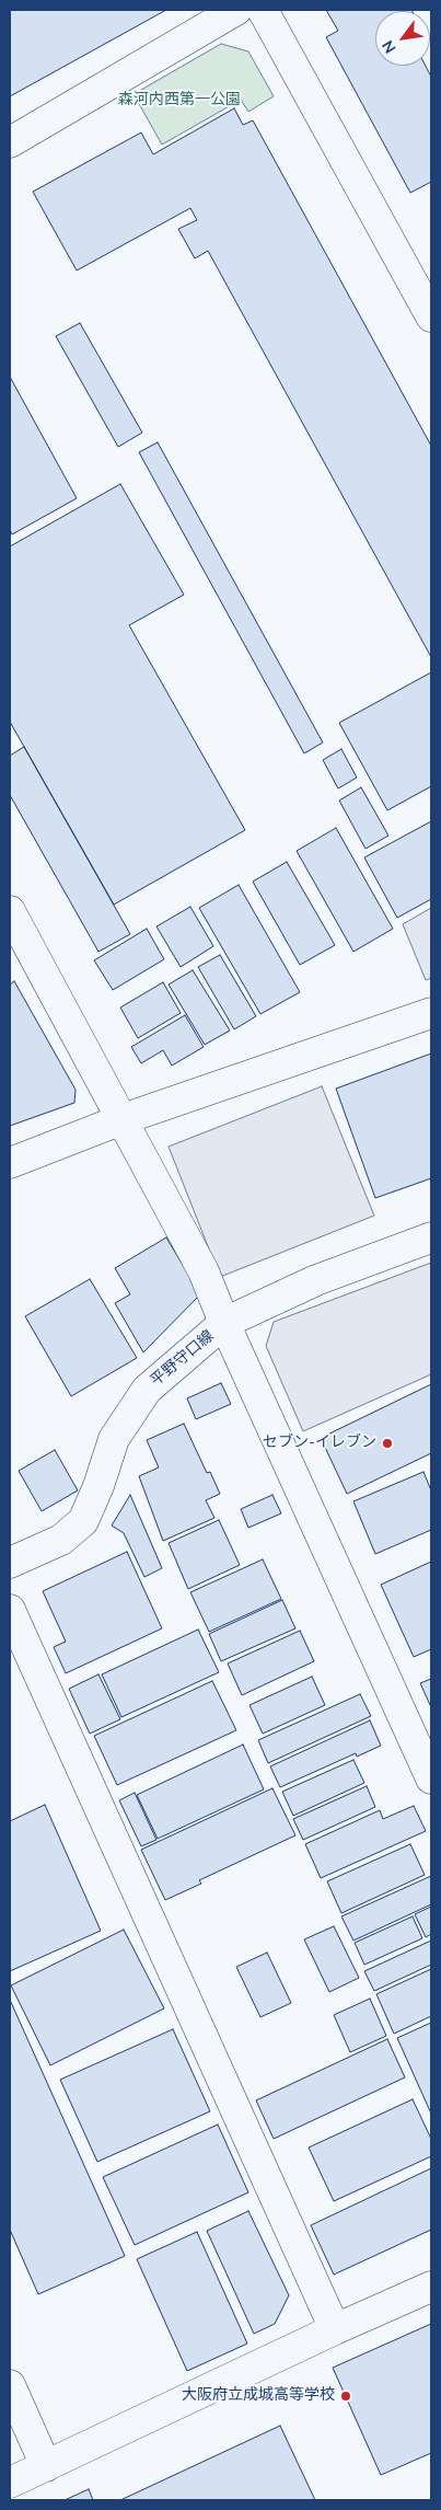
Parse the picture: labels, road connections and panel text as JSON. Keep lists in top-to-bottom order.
{
  "streets": {
    "street": ["平野守口線"]
  },
  "parks": ["森河内西第一公園"],
  "places": ["セブン-イレブン", "大阪府立成城高等学校"],
  "north": "bottom left"
}
